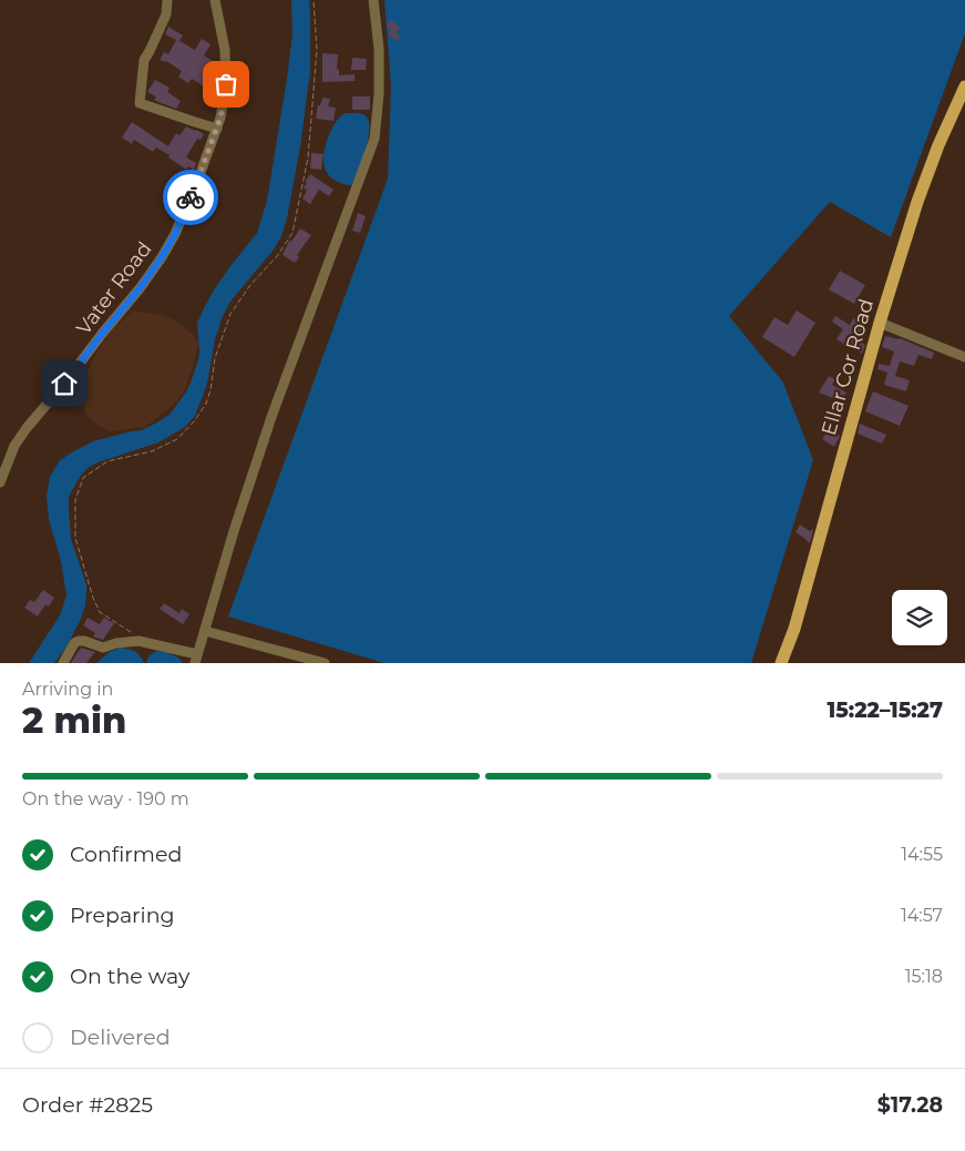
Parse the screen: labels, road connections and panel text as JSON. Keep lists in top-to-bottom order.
{
  "streets": {
    "main road": ["Ellar Cor Road"],
    "street": ["Vater Road"]
  },
  "page": {
    "heading": ["2 min", "Arriving in", "15:22–15:27"],
    "panel": ["Order #2825", "$17.28"],
    "bar": "On the way · 190 m",
    "list": [
      ["Confirmed", "14:55"],
      ["Preparing", "14:57"],
      ["On the way", "15:18"],
      "Delivered"
    ]
  }
}
